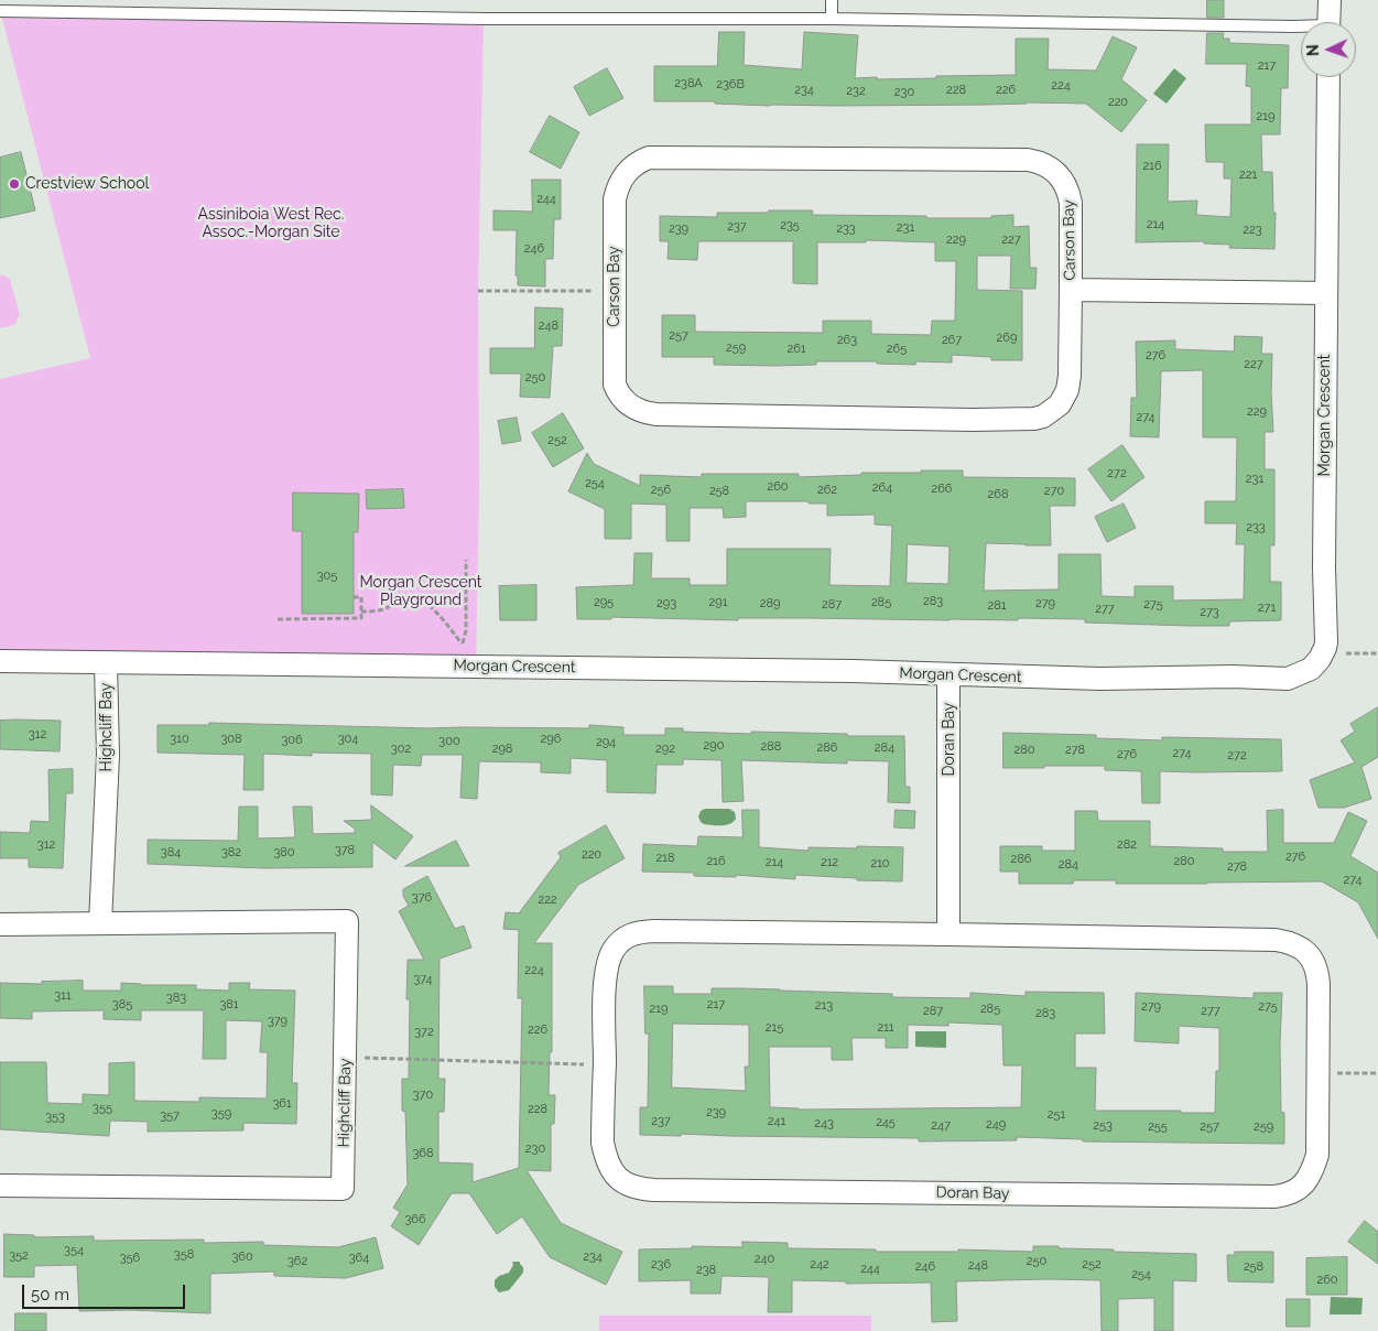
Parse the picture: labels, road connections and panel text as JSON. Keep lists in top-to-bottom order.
{
  "streets": {
    "street": [
      "Carson Bay",
      "Morgan Crescent",
      "Highcliff Bay",
      "Doran Bay"
    ]
  },
  "crossings": [
    ["Carson Bay", "Morgan Crescent"],
    ["Morgan Crescent", "Highcliff Bay"],
    ["Morgan Crescent", "Doran Bay"]
  ],
  "parks": ["Assiniboia West Rec. Assoc.-Morgan Site", "Morgan Crescent Playground"],
  "places": ["Crestview School"],
  "house_numbers": [
    "217",
    "238A",
    "236B",
    "224",
    "234",
    "228",
    "226",
    "232",
    "230",
    "220",
    "219",
    "216",
    "221",
    "244",
    "214",
    "235",
    "237",
    "231",
    "239",
    "233",
    "223",
    "229",
    "227",
    "246",
    "248",
    "257",
    "269",
    "263",
    "267",
    "259",
    "261",
    "265",
    "276",
    "227",
    "250",
    "229",
    "274",
    "252",
    "272",
    "231",
    "254",
    "260",
    "264",
    "266",
    "256",
    "262",
    "258",
    "270",
    "268",
    "233",
    "305",
    "283",
    "295",
    "291",
    "285",
    "293",
    "289",
    "279",
    "287",
    "275",
    "281",
    "271",
    "277",
    "273",
    "312",
    "310",
    "308",
    "304",
    "296",
    "306",
    "300",
    "294",
    "290",
    "288",
    "286",
    "284",
    "302",
    "298",
    "292",
    "280",
    "278",
    "274",
    "276",
    "272",
    "312",
    "282",
    "378",
    "384",
    "382",
    "380",
    "220",
    "276",
    "218",
    "286",
    "216",
    "280",
    "214",
    "212",
    "210",
    "284",
    "278",
    "274",
    "376",
    "222",
    "224",
    "374",
    "311",
    "383",
    "385",
    "381",
    "217",
    "213",
    "279",
    "275",
    "219",
    "285",
    "287",
    "277",
    "283",
    "379",
    "215",
    "211",
    "226",
    "372",
    "370",
    "361",
    "355",
    "228",
    "239",
    "359",
    "251",
    "357",
    "353",
    "237",
    "241",
    "245",
    "243",
    "249",
    "247",
    "253",
    "255",
    "257",
    "259",
    "230",
    "368",
    "366",
    "354",
    "358",
    "352",
    "360",
    "234",
    "356",
    "364",
    "240",
    "362",
    "250",
    "236",
    "242",
    "252",
    "248",
    "246",
    "258",
    "244",
    "238",
    "254",
    "260"
  ],
  "scale_bar": "50 m",
  "north": "left"
}
